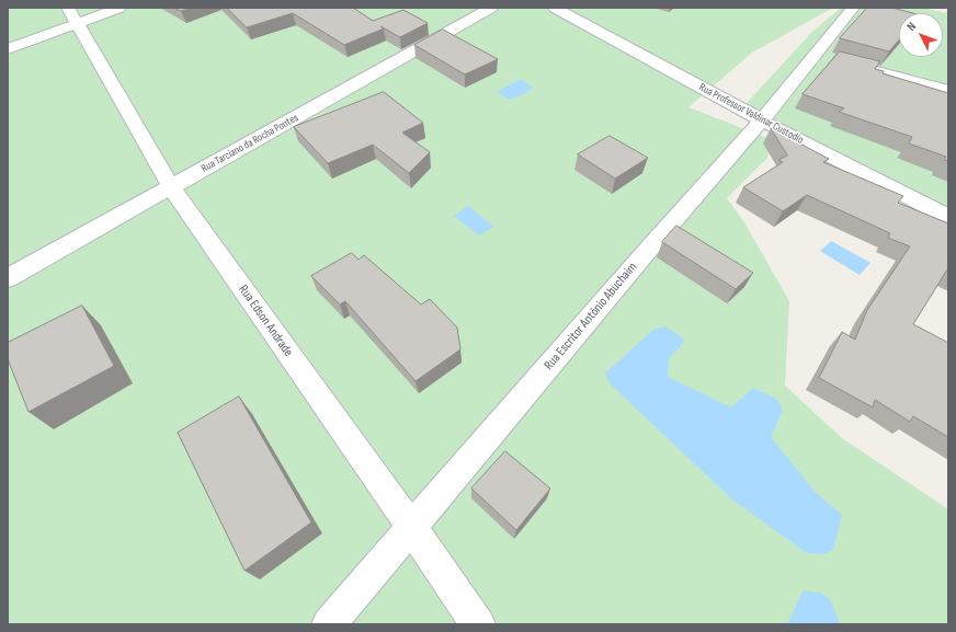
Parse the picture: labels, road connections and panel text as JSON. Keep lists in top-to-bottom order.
{
  "streets": {
    "street": [
      "Rua Professor Valdinar Custodio",
      "Rua Tarciano da Rocha Pontes",
      "Rua Escritor Antônio Abuchaim",
      "Rua Edson Andrade"
    ]
  },
  "crossings": [
    ["Rua Professor Valdinar Custodio", "Rua Escritor Antônio Abuchaim"],
    ["Rua Tarciano da Rocha Pontes", "Rua Edson Andrade"],
    ["Rua Escritor Antônio Abuchaim", "Rua Edson Andrade"]
  ],
  "north": "top left"
}
